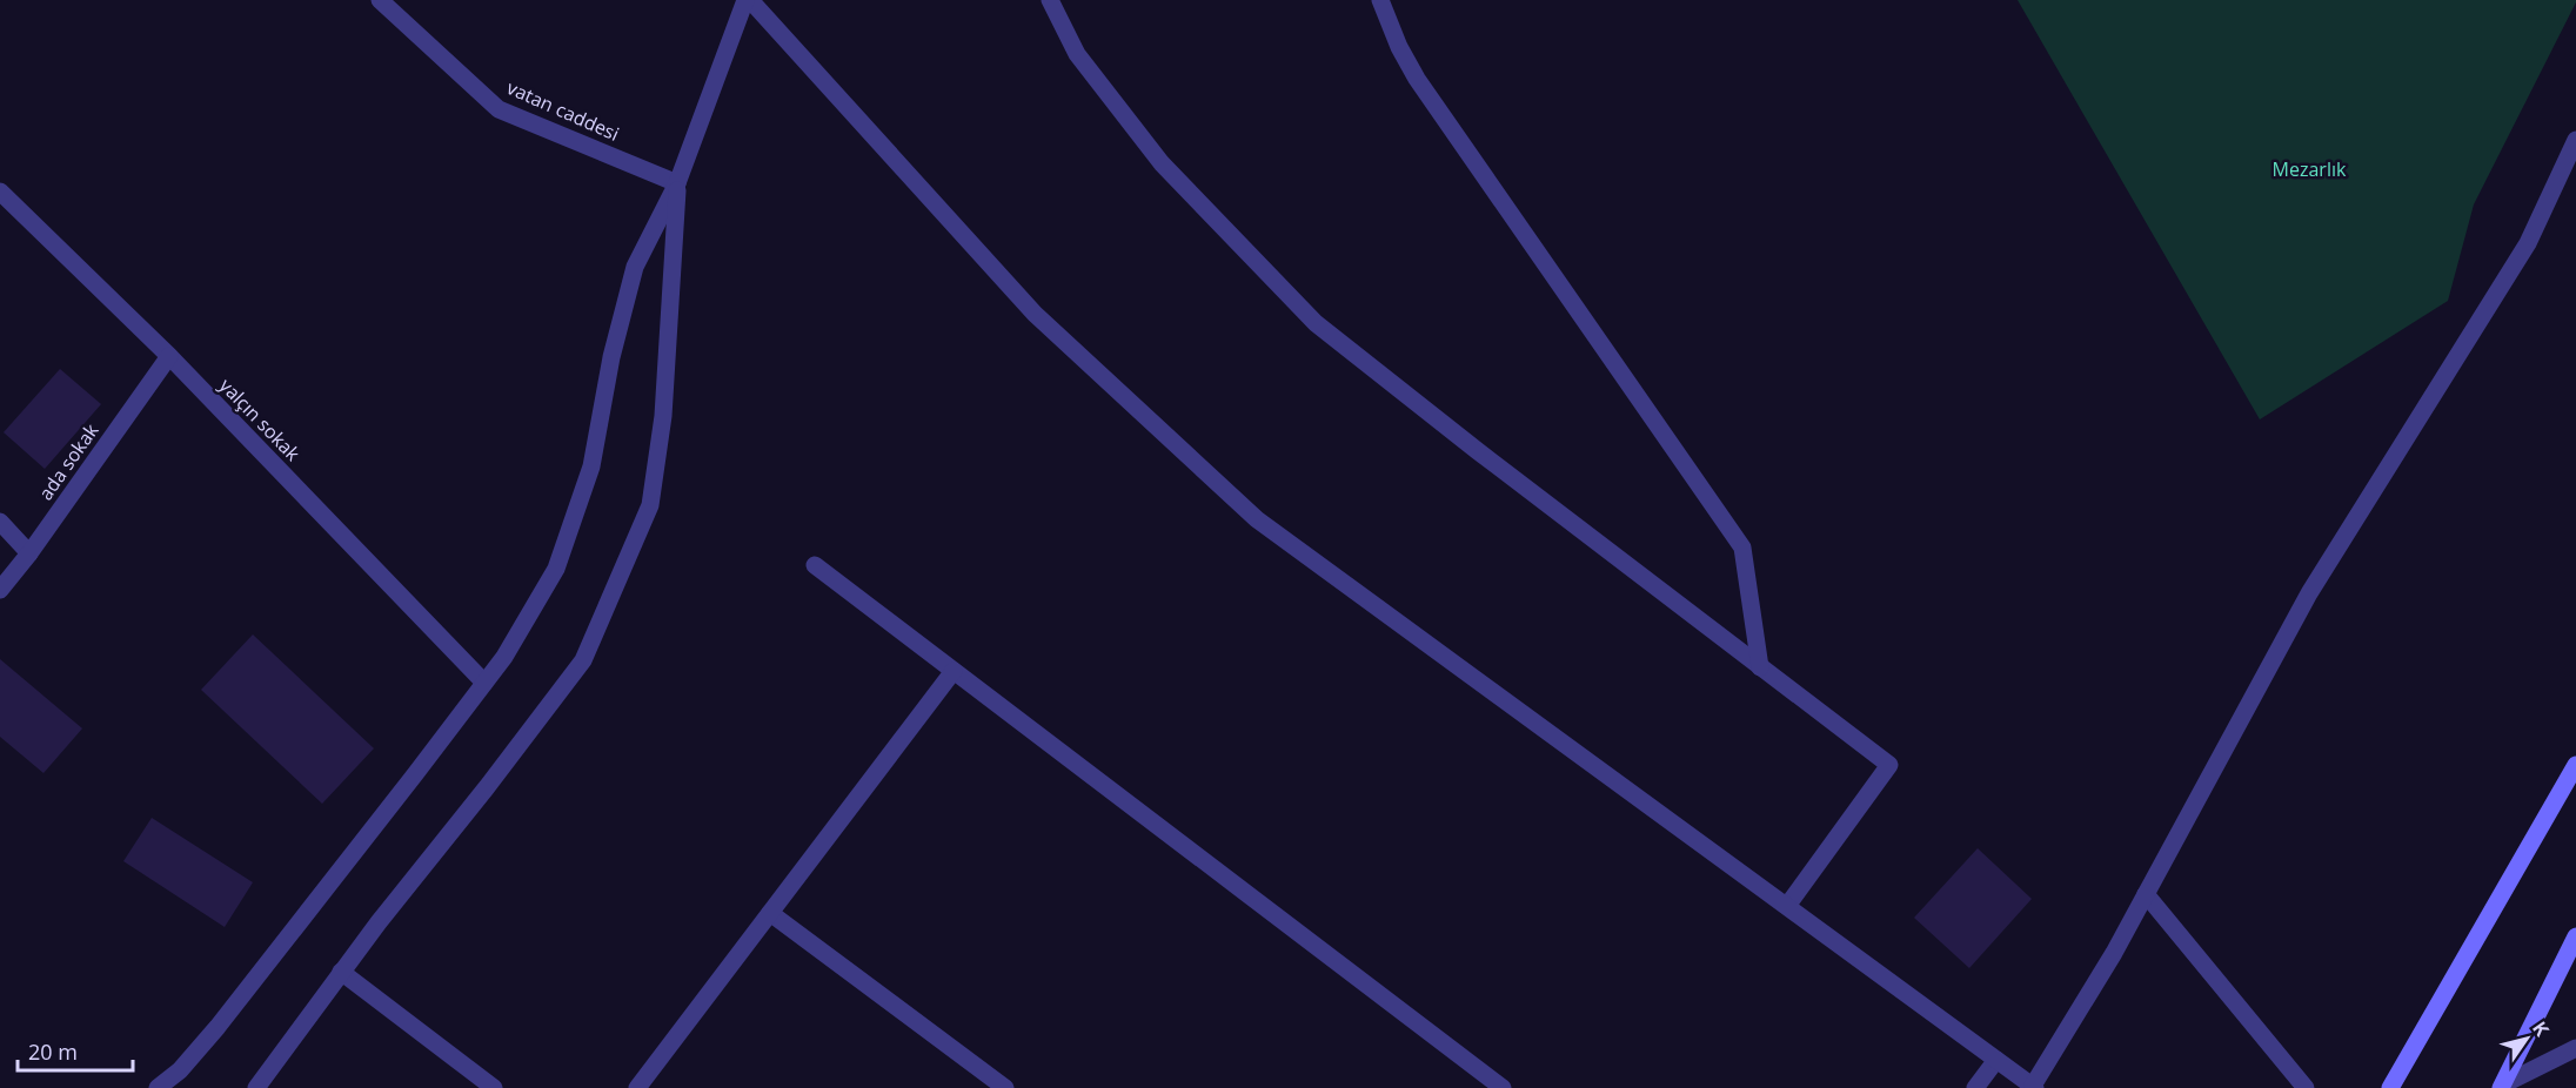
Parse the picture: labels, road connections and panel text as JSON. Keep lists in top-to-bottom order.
{
  "streets": {
    "street": ["vatan caddesi", "yalçın sokak", "ada sokak"]
  },
  "crossings": [
    ["yalçın sokak", "ada sokak"]
  ],
  "parks": ["Mezarlık"],
  "scale_bar": "20 m",
  "north": "top right"
}
